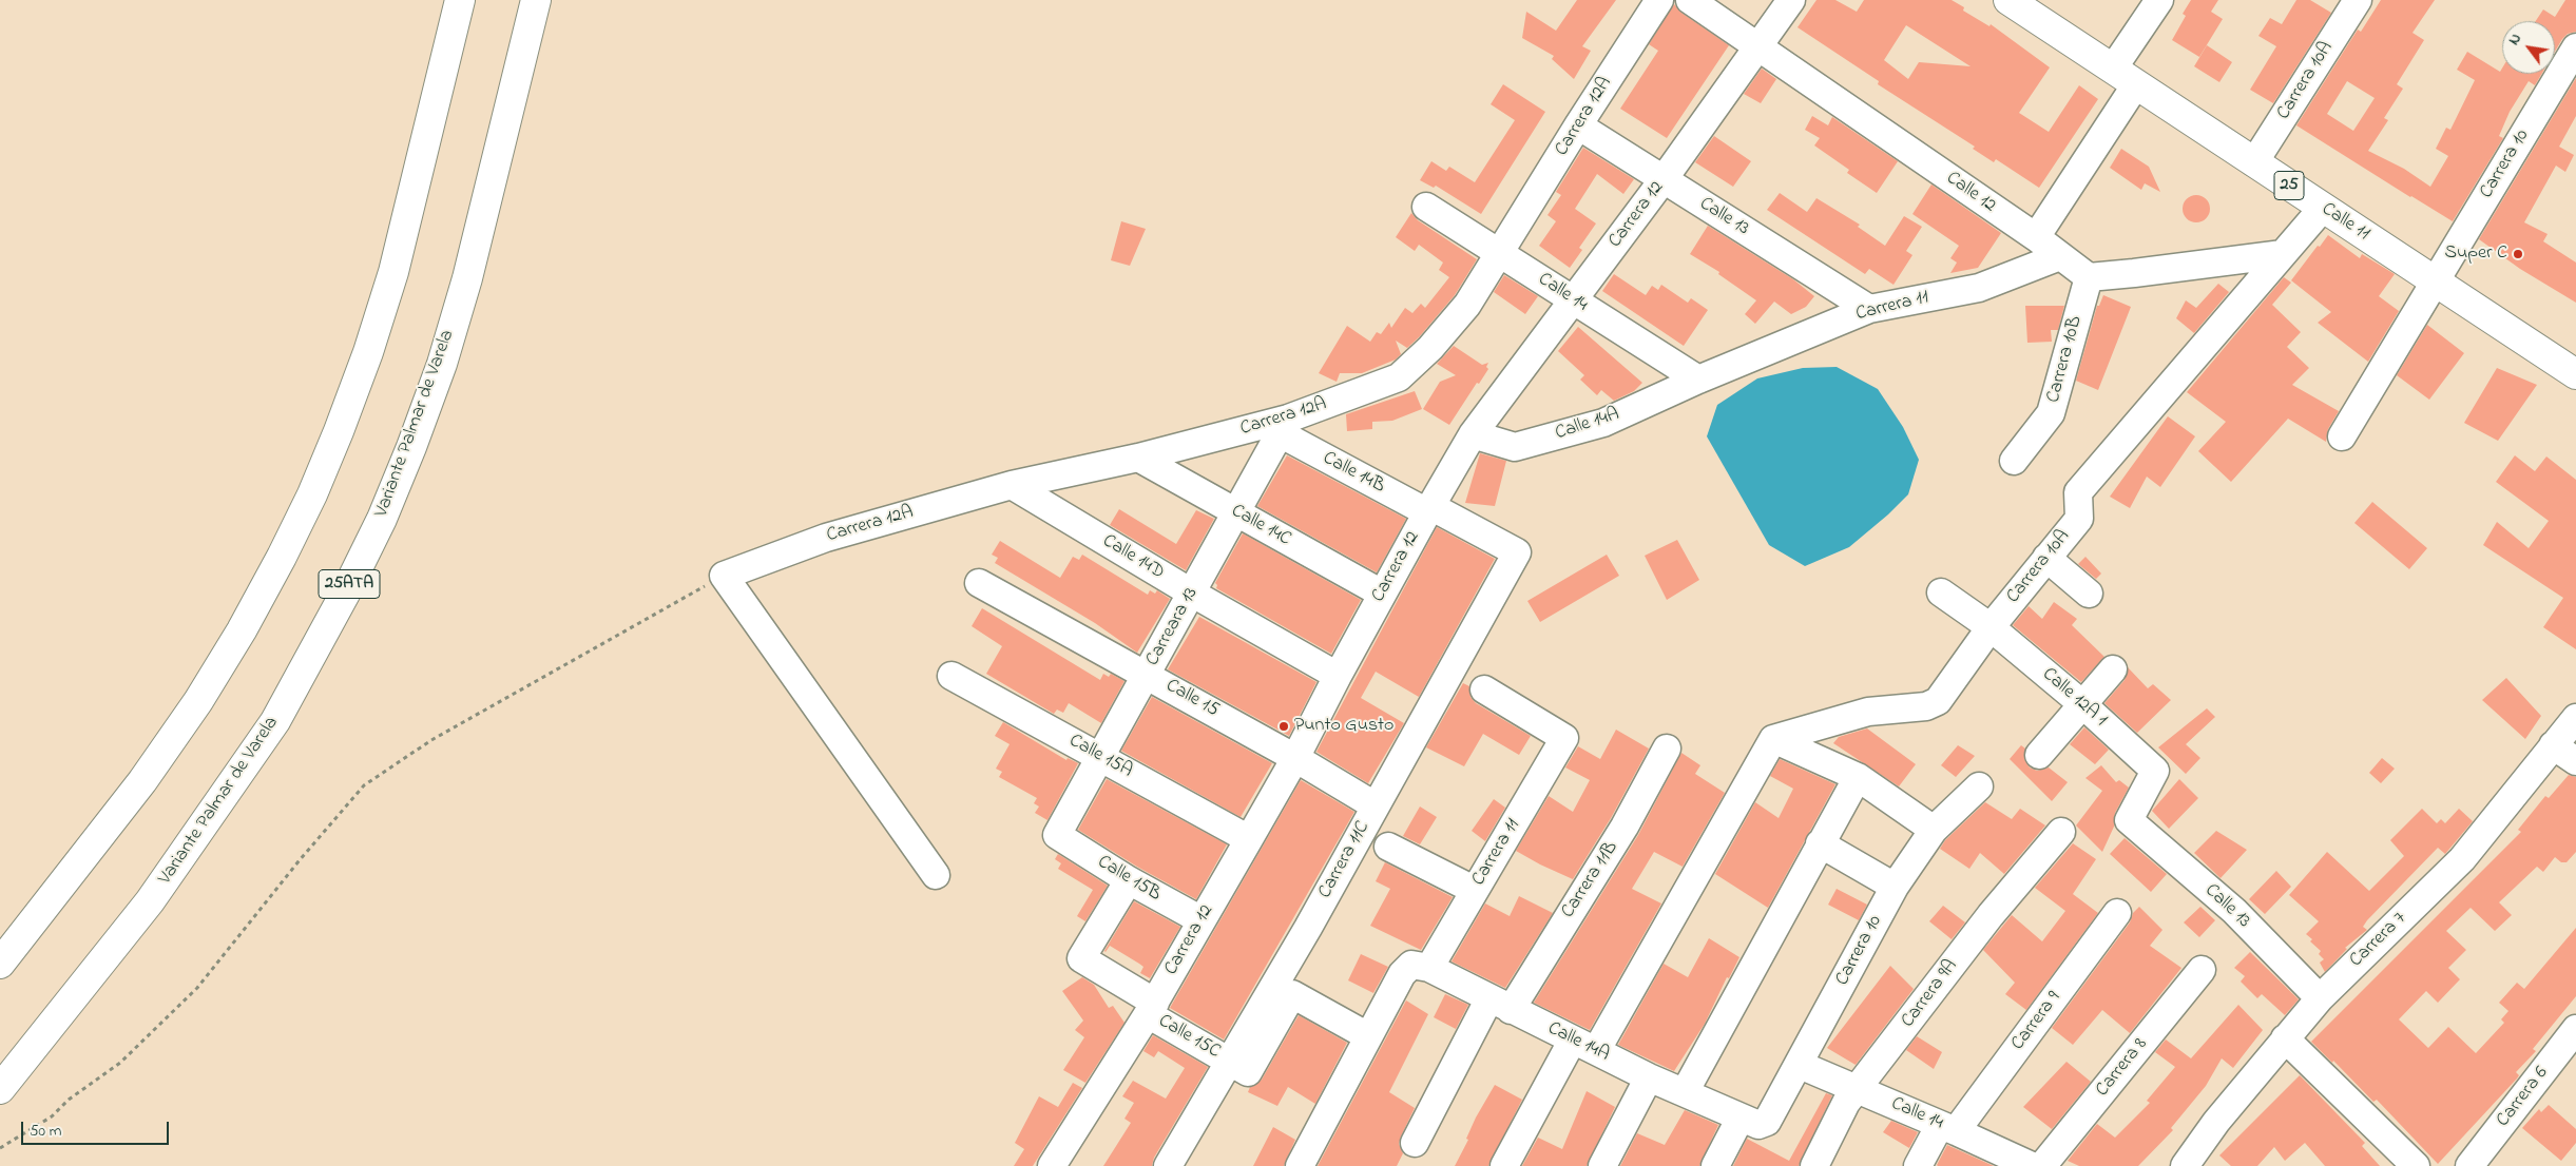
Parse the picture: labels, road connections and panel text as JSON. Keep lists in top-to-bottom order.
{
  "streets": {
    "main road": [
      "25",
      "Calle 11",
      "Variante Palmar de Varela",
      "25ATA"
    ],
    "street": [
      "Carrera 10A",
      "Carrera 12A",
      "Carrera 10",
      "Calle 12",
      "Carrera 12",
      "Calle 13",
      "Calle 14",
      "Carrera 11",
      "Carrera 10B",
      "Calle 14A",
      "Calle 14B",
      "Calle 14C",
      "Calle 14D",
      "Carreara 13",
      "Calle 12A 1",
      "Calle 15",
      "Calle 15A",
      "Carrera 11C",
      "Calle 15B",
      "Carrera 11B",
      "Carrera 7",
      "Carrera 9A",
      "Carrera 9",
      "Calle 15C",
      "Carrera 8",
      "Carrera 6"
    ]
  },
  "crossings": [
    ["Carrera 10A", "Calle 11"],
    ["Carrera 10A", "Calle 12A 1"],
    ["Carrera 12A", "Calle 13"],
    ["Carrera 12A", "Calle 14"],
    ["Carrera 12A", "Calle 14B"],
    ["Carrera 12A", "Calle 14C"],
    ["Carrera 12A", "Calle 14D"],
    ["Carrera 12A", "Carreara 13"],
    ["Carrera 10", "Calle 11"],
    ["Carrera 10", "Calle 14"],
    ["Carrera 10", "Calle 14A"],
    ["Calle 12", "Carrera 12"],
    ["Calle 12", "Carrera 11"],
    ["Calle 12", "Carrera 10B"],
    ["Carrera 12", "Calle 13"],
    ["Carrera 12", "Calle 14"],
    ["Carrera 12", "Calle 14A"],
    ["Carrera 12", "Calle 14B"],
    ["Carrera 12", "Calle 14C"],
    ["Carrera 12", "Calle 14D"],
    ["Carrera 12", "Calle 15"],
    ["Carrera 12", "Calle 15A"],
    ["Carrera 12", "Calle 15B"],
    ["Carrera 12", "Calle 15C"],
    ["Calle 13", "Carrera 11"],
    ["Calle 13", "Calle 12A 1"],
    ["Calle 13", "Carrera 7"],
    ["Calle 14", "Carrera 11"],
    ["Calle 14", "Calle 14A"],
    ["Calle 14", "Carrera 9A"],
    ["Calle 14", "Carrera 9"],
    ["Carrera 11", "Calle 14A"],
    ["Calle 14A", "Carrera 11B"],
    ["Calle 14B", "Carreara 13"],
    ["Calle 14B", "Carrera 11C"],
    ["Calle 14C", "Carreara 13"],
    ["Calle 14D", "Carreara 13"],
    ["Carreara 13", "Calle 15"],
    ["Carreara 13", "Calle 15A"],
    ["Carreara 13", "Calle 15B"],
    ["Calle 15", "Carrera 11C"],
    ["Carrera 11C", "Calle 15C"],
    ["Calle 15B", "Calle 15C"]
  ],
  "places": ["Super C", "Punto Gusto"],
  "scale_bar": "50 m",
  "north": "top left"
}
